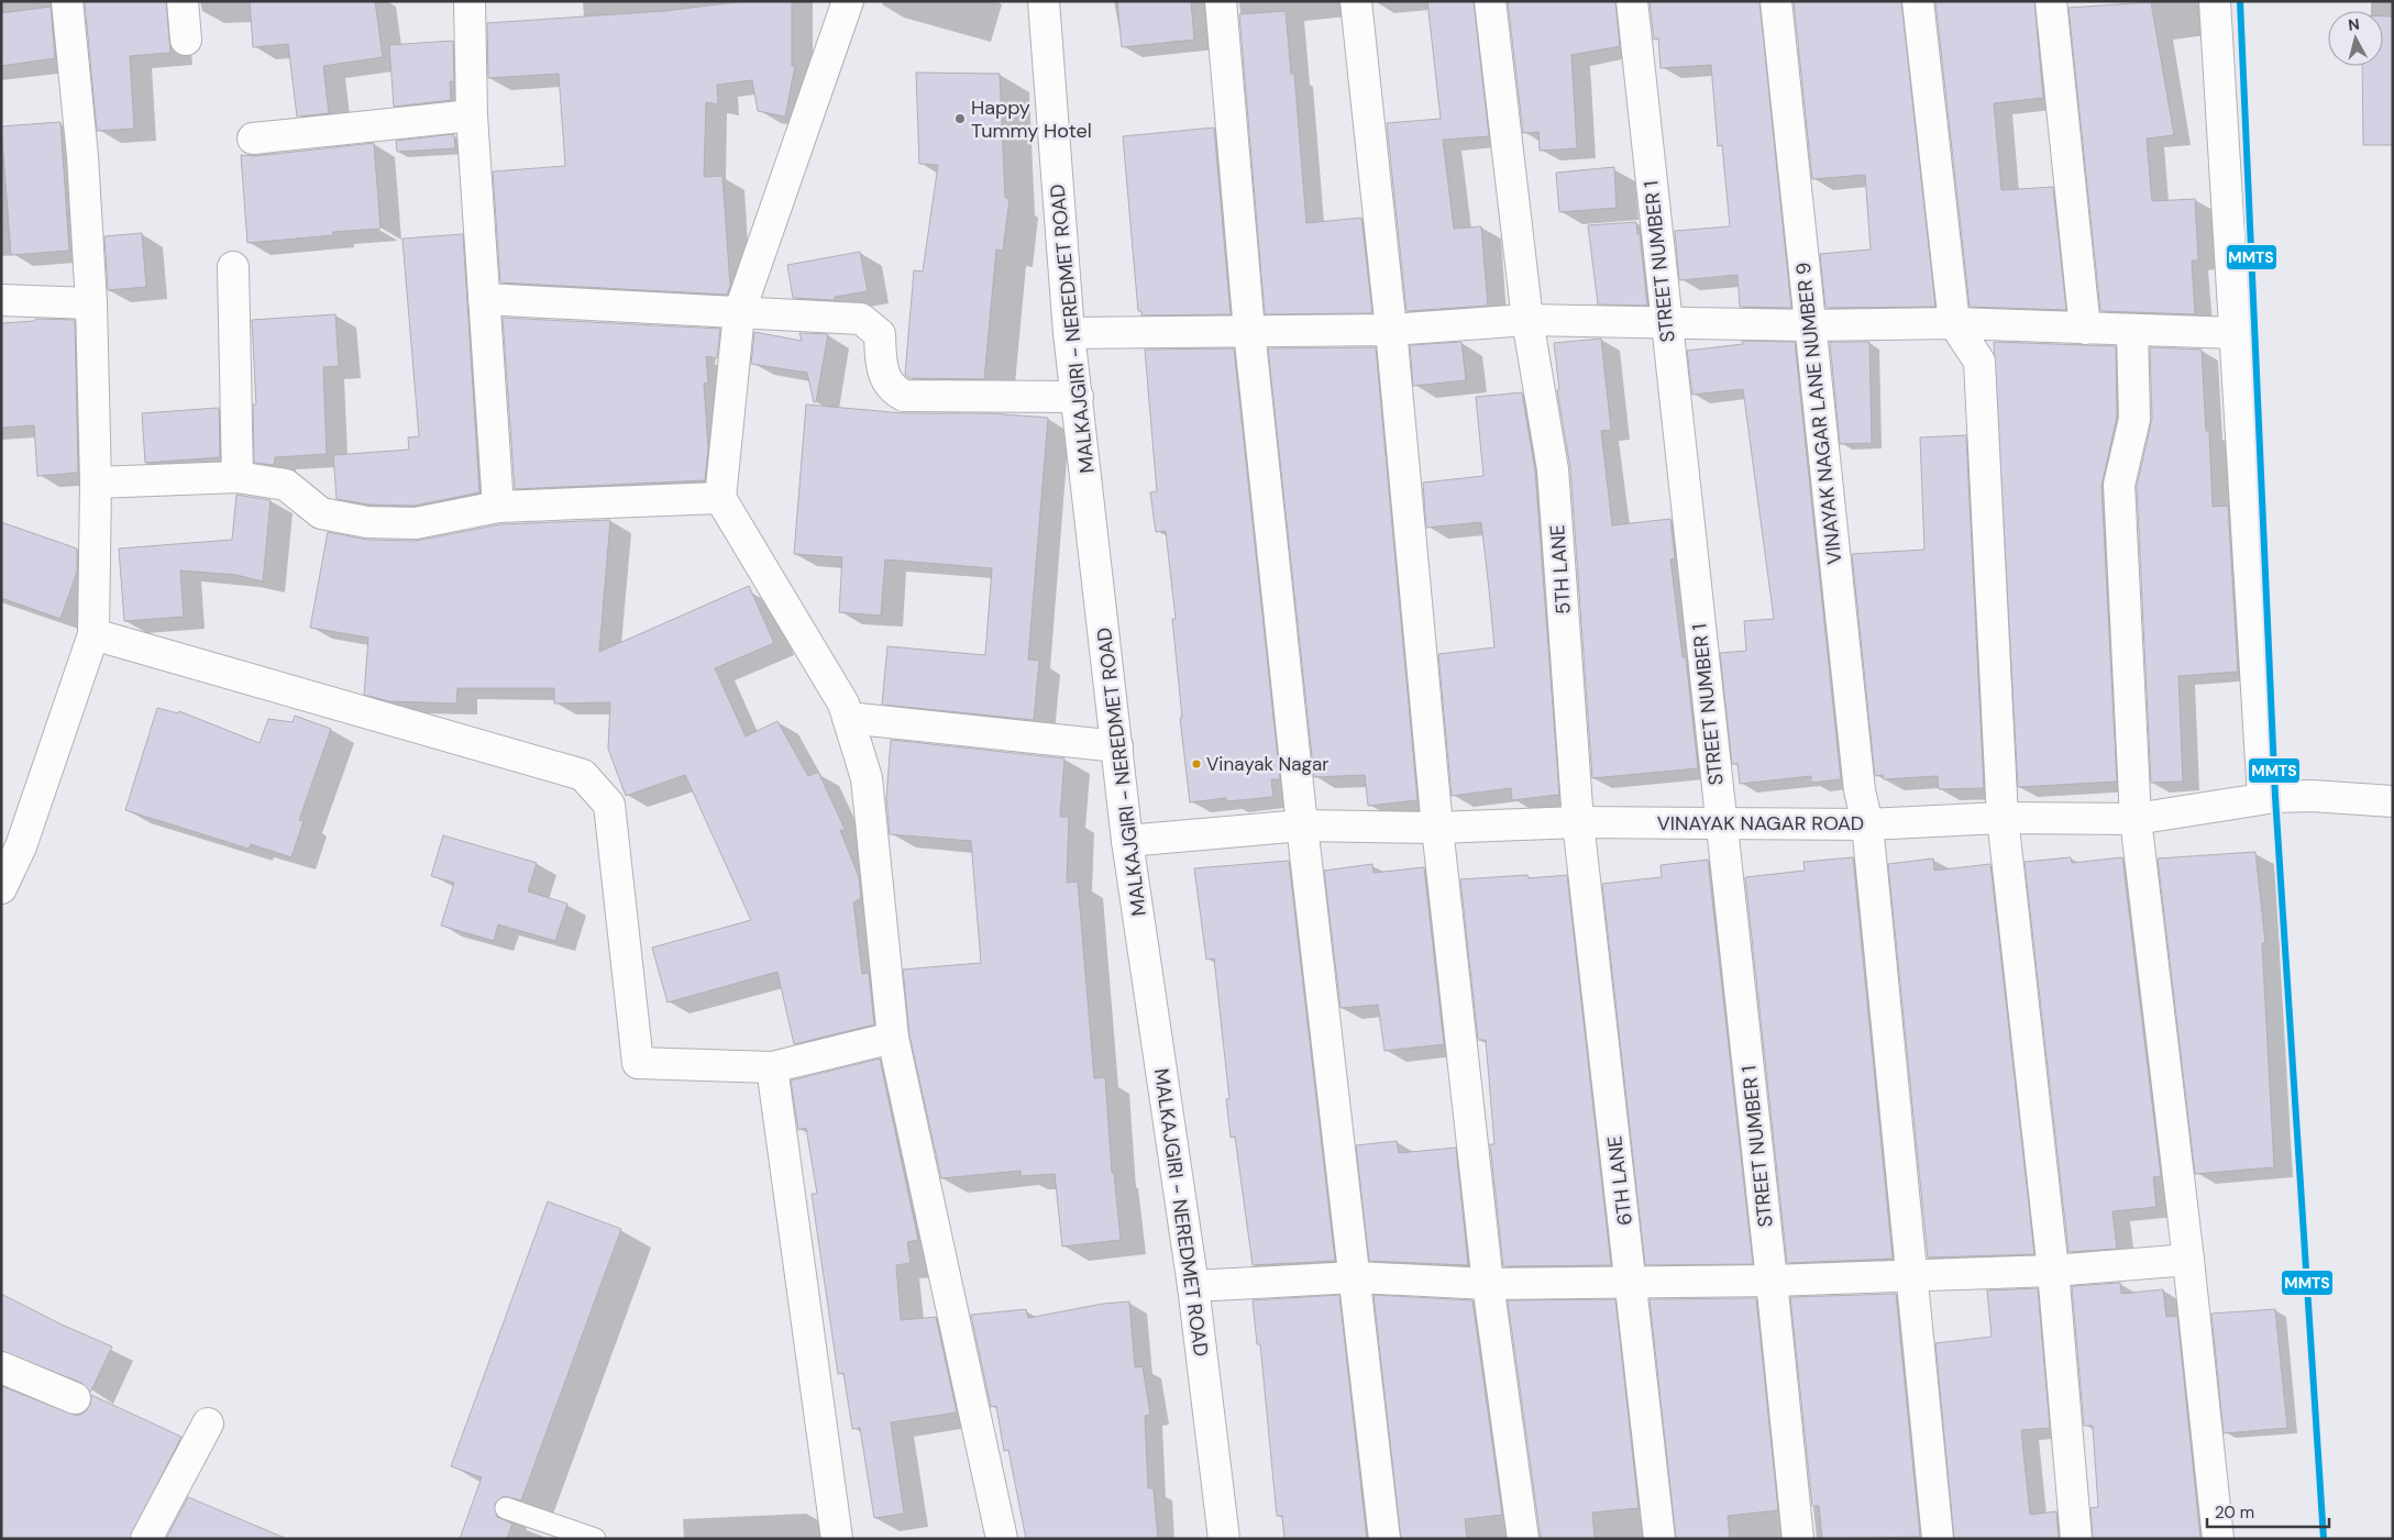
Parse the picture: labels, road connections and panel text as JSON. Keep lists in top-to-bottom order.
{
  "streets": {
    "street": [
      "STREET NUMBER 1",
      "MALKAJGIRI - NEREDMET ROAD",
      "VINAYAK NAGAR LANE NUMBER 9",
      "5TH LANE",
      "VINAYAK NAGAR ROAD",
      "6TH LANE"
    ]
  },
  "crossings": [
    ["STREET NUMBER 1", "VINAYAK NAGAR ROAD"],
    ["MALKAJGIRI - NEREDMET ROAD", "VINAYAK NAGAR ROAD"],
    ["VINAYAK NAGAR LANE NUMBER 9", "VINAYAK NAGAR ROAD"],
    ["5TH LANE", "VINAYAK NAGAR ROAD"],
    ["5TH LANE", "6TH LANE"],
    ["VINAYAK NAGAR ROAD", "6TH LANE"]
  ],
  "places": ["Happy Tummy Hotel", "Vinayak Nagar"],
  "lines": ["transit line MMTS"],
  "scale_bar": "20 m",
  "north": "top"
}
